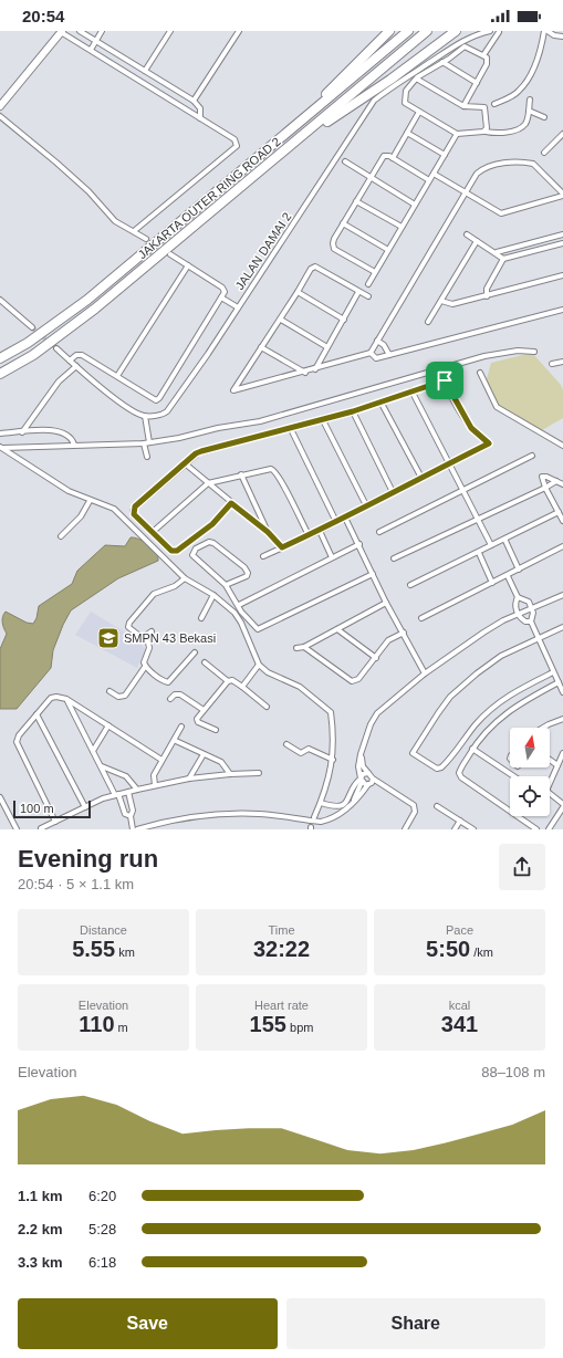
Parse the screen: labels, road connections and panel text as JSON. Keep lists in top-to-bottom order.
{
  "streets": {
    "highway": ["JAKARTA OUTER RING ROAD 2"],
    "street": ["JALAN DAMAI 2"]
  },
  "places": {
    "school or university": ["SMPN 43 Bekasi"]
  },
  "scale_bar": "100 m",
  "north": "top",
  "page": {
    "status": "20:54",
    "scale": "100 m",
    "heading": ["Evening run", "20:54 · 5 × 1.1 km"],
    "stats": [
      ["Distance", "5.55 km"],
      ["Time", "32:22"],
      ["Pace", "5:50 /km"],
      ["Elevation", "110 m"],
      ["Heart rate", "155 bpm"],
      ["kcal", "341"]
    ],
    "chart": ["Elevation", "88–108 m"],
    "list": [
      {
        "name": "1.1 km",
        "note": "6:20"
      },
      {
        "name": "2.2 km",
        "note": "5:28"
      },
      {
        "name": "3.3 km",
        "note": "6:18"
      }
    ],
    "buttons": ["Save", "Share"]
  }
}
